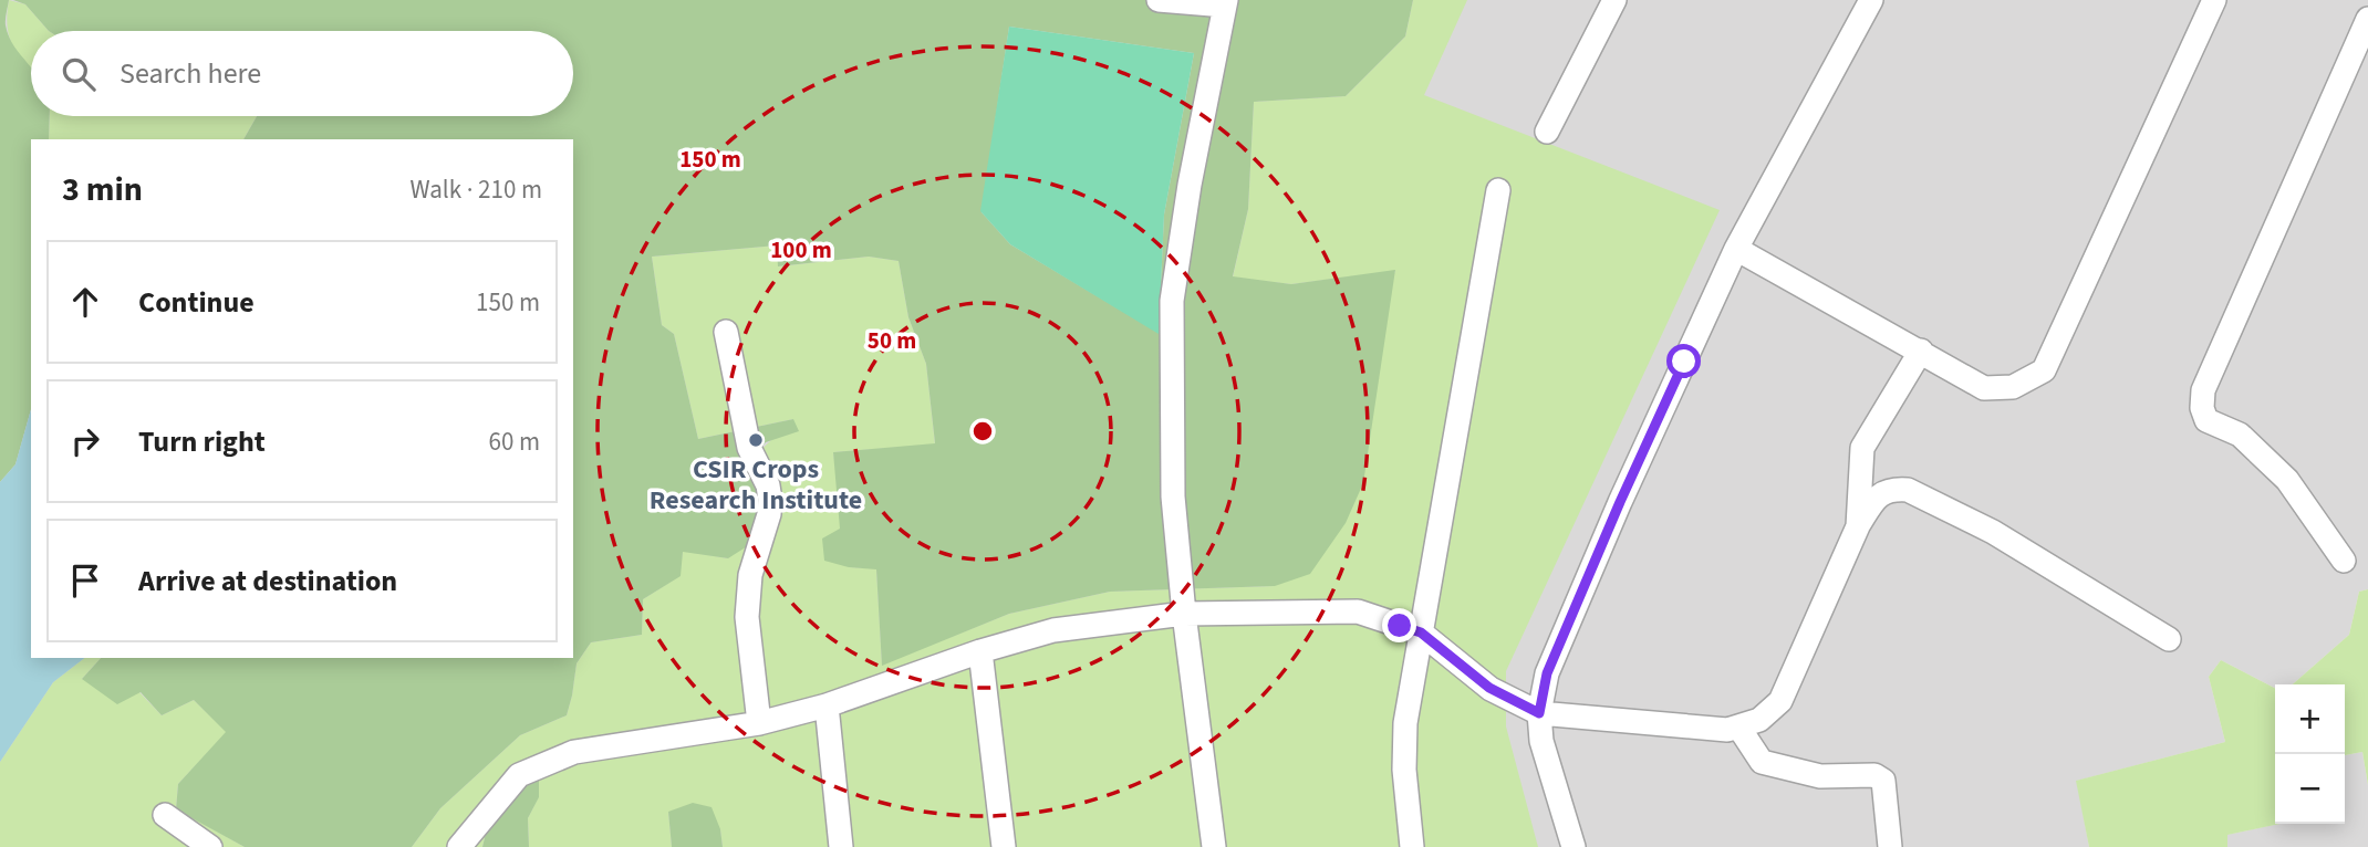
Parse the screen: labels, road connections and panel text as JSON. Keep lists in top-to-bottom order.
{
  "places": ["CSIR Crops Research Institute"],
  "page": {
    "search": "Search here",
    "heading": ["3 min", "Walk · 210 m"],
    "list": [
      ["Continue", "150 m"],
      ["Turn right", "60 m"],
      "Arrive at destination"
    ],
    "map_buttons": ["+", "−"]
  },
  "rings": ["150 m", "100 m", "50 m"]
}
